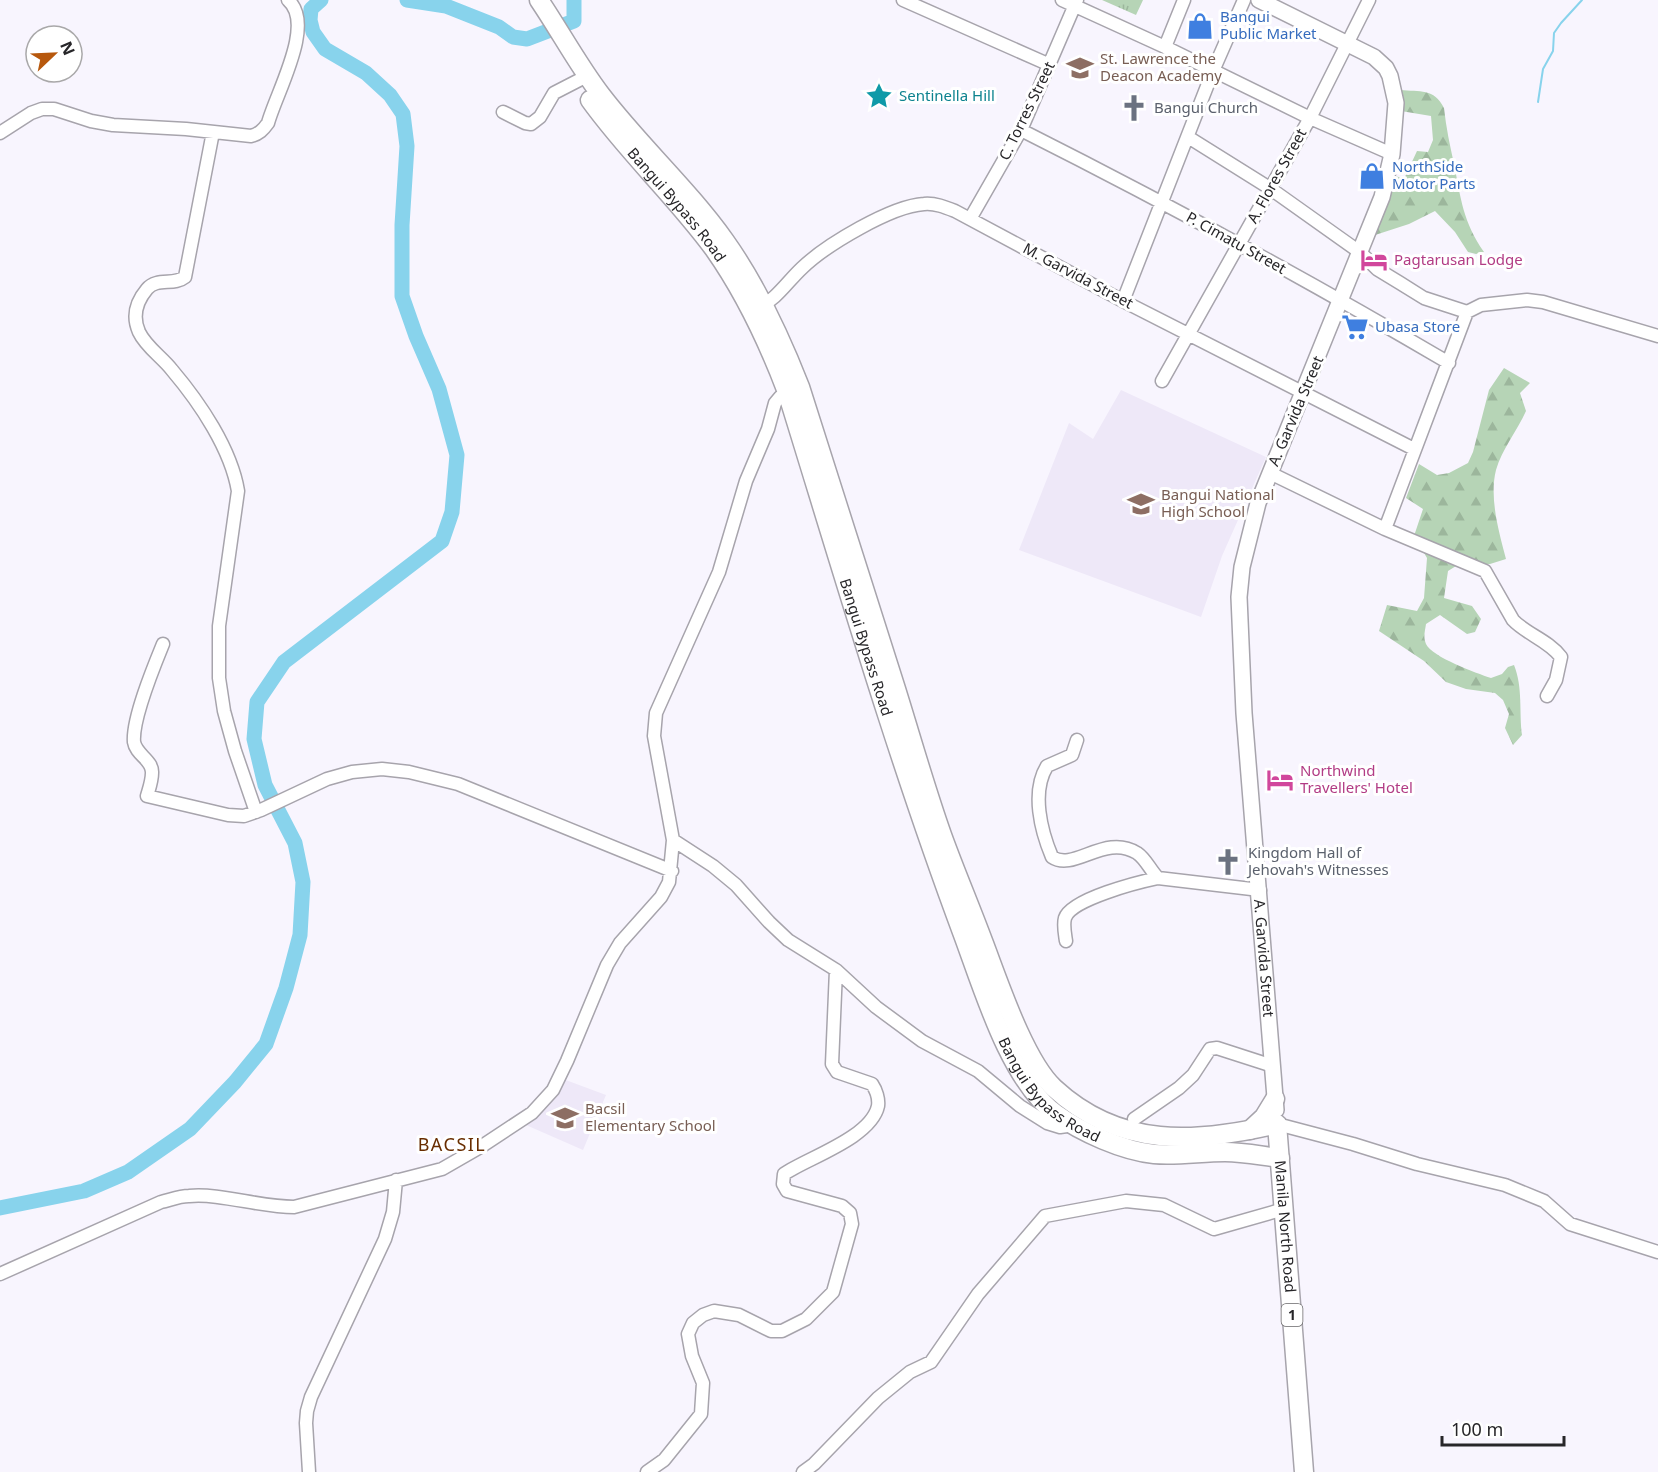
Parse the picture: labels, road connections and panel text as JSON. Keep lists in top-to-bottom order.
{
  "streets": {
    "highway": ["Bangui Bypass Road", "Manila North Road", "1"],
    "main road": ["A. Garvida Street"],
    "street": [
      "C. Torres Street",
      "A. Flores Street",
      "P. Cimatu Street",
      "M. Garvida Street"
    ]
  },
  "crossings": [
    ["C. Torres Street", "P. Cimatu Street"],
    ["C. Torres Street", "M. Garvida Street"],
    ["A. Flores Street", "P. Cimatu Street"],
    ["A. Flores Street", "M. Garvida Street"],
    ["A. Flores Street", "A. Garvida Street"],
    ["Bangui Bypass Road", "M. Garvida Street"],
    ["Bangui Bypass Road", "A. Garvida Street"],
    ["Bangui Bypass Road", "Manila North Road"],
    ["P. Cimatu Street", "A. Garvida Street"],
    ["M. Garvida Street", "A. Garvida Street"],
    ["A. Garvida Street", "Manila North Road"]
  ],
  "districts": ["BACSIL"],
  "places": {
    "shop": ["Bangui Public Market", "NorthSide Motor Parts"],
    "school or university": ["St. Lawrence the Deacon Academy", "Bangui National High School", "Bacsil Elementary School"],
    "place": ["Sentinella Hill"],
    "church": ["Bangui Church", "Kingdom Hall of Jehovah's Witnesses"],
    "hotel": ["Pagtarusan Lodge", "Northwind Travellers' Hotel"],
    "supermarket": ["Ubasa Store"]
  },
  "scale_bar": "100 m",
  "north": "top right"
}
